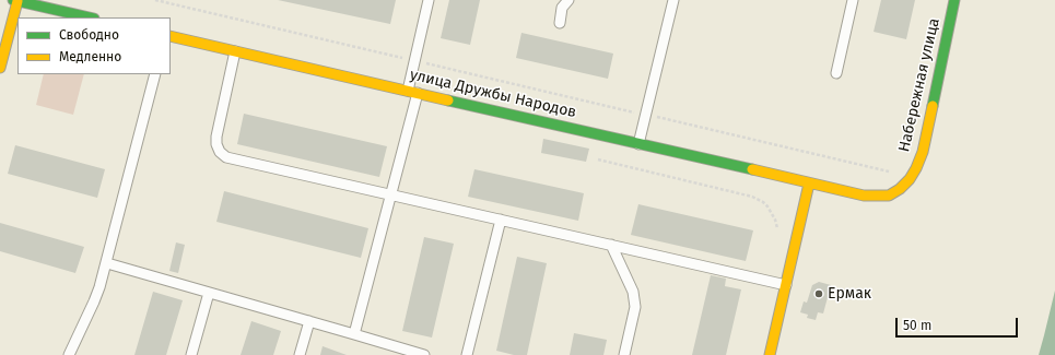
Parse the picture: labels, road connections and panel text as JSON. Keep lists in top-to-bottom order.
{
  "streets": {
    "main road": ["Набережная улица", "улица Дружбы Народов"]
  },
  "crossings": [
    ["Набережная улица", "улица Дружбы Народов"]
  ],
  "places": ["Ермак"],
  "legend": ["Свободно", "Медленно"],
  "scale_bar": "50 m"
}
